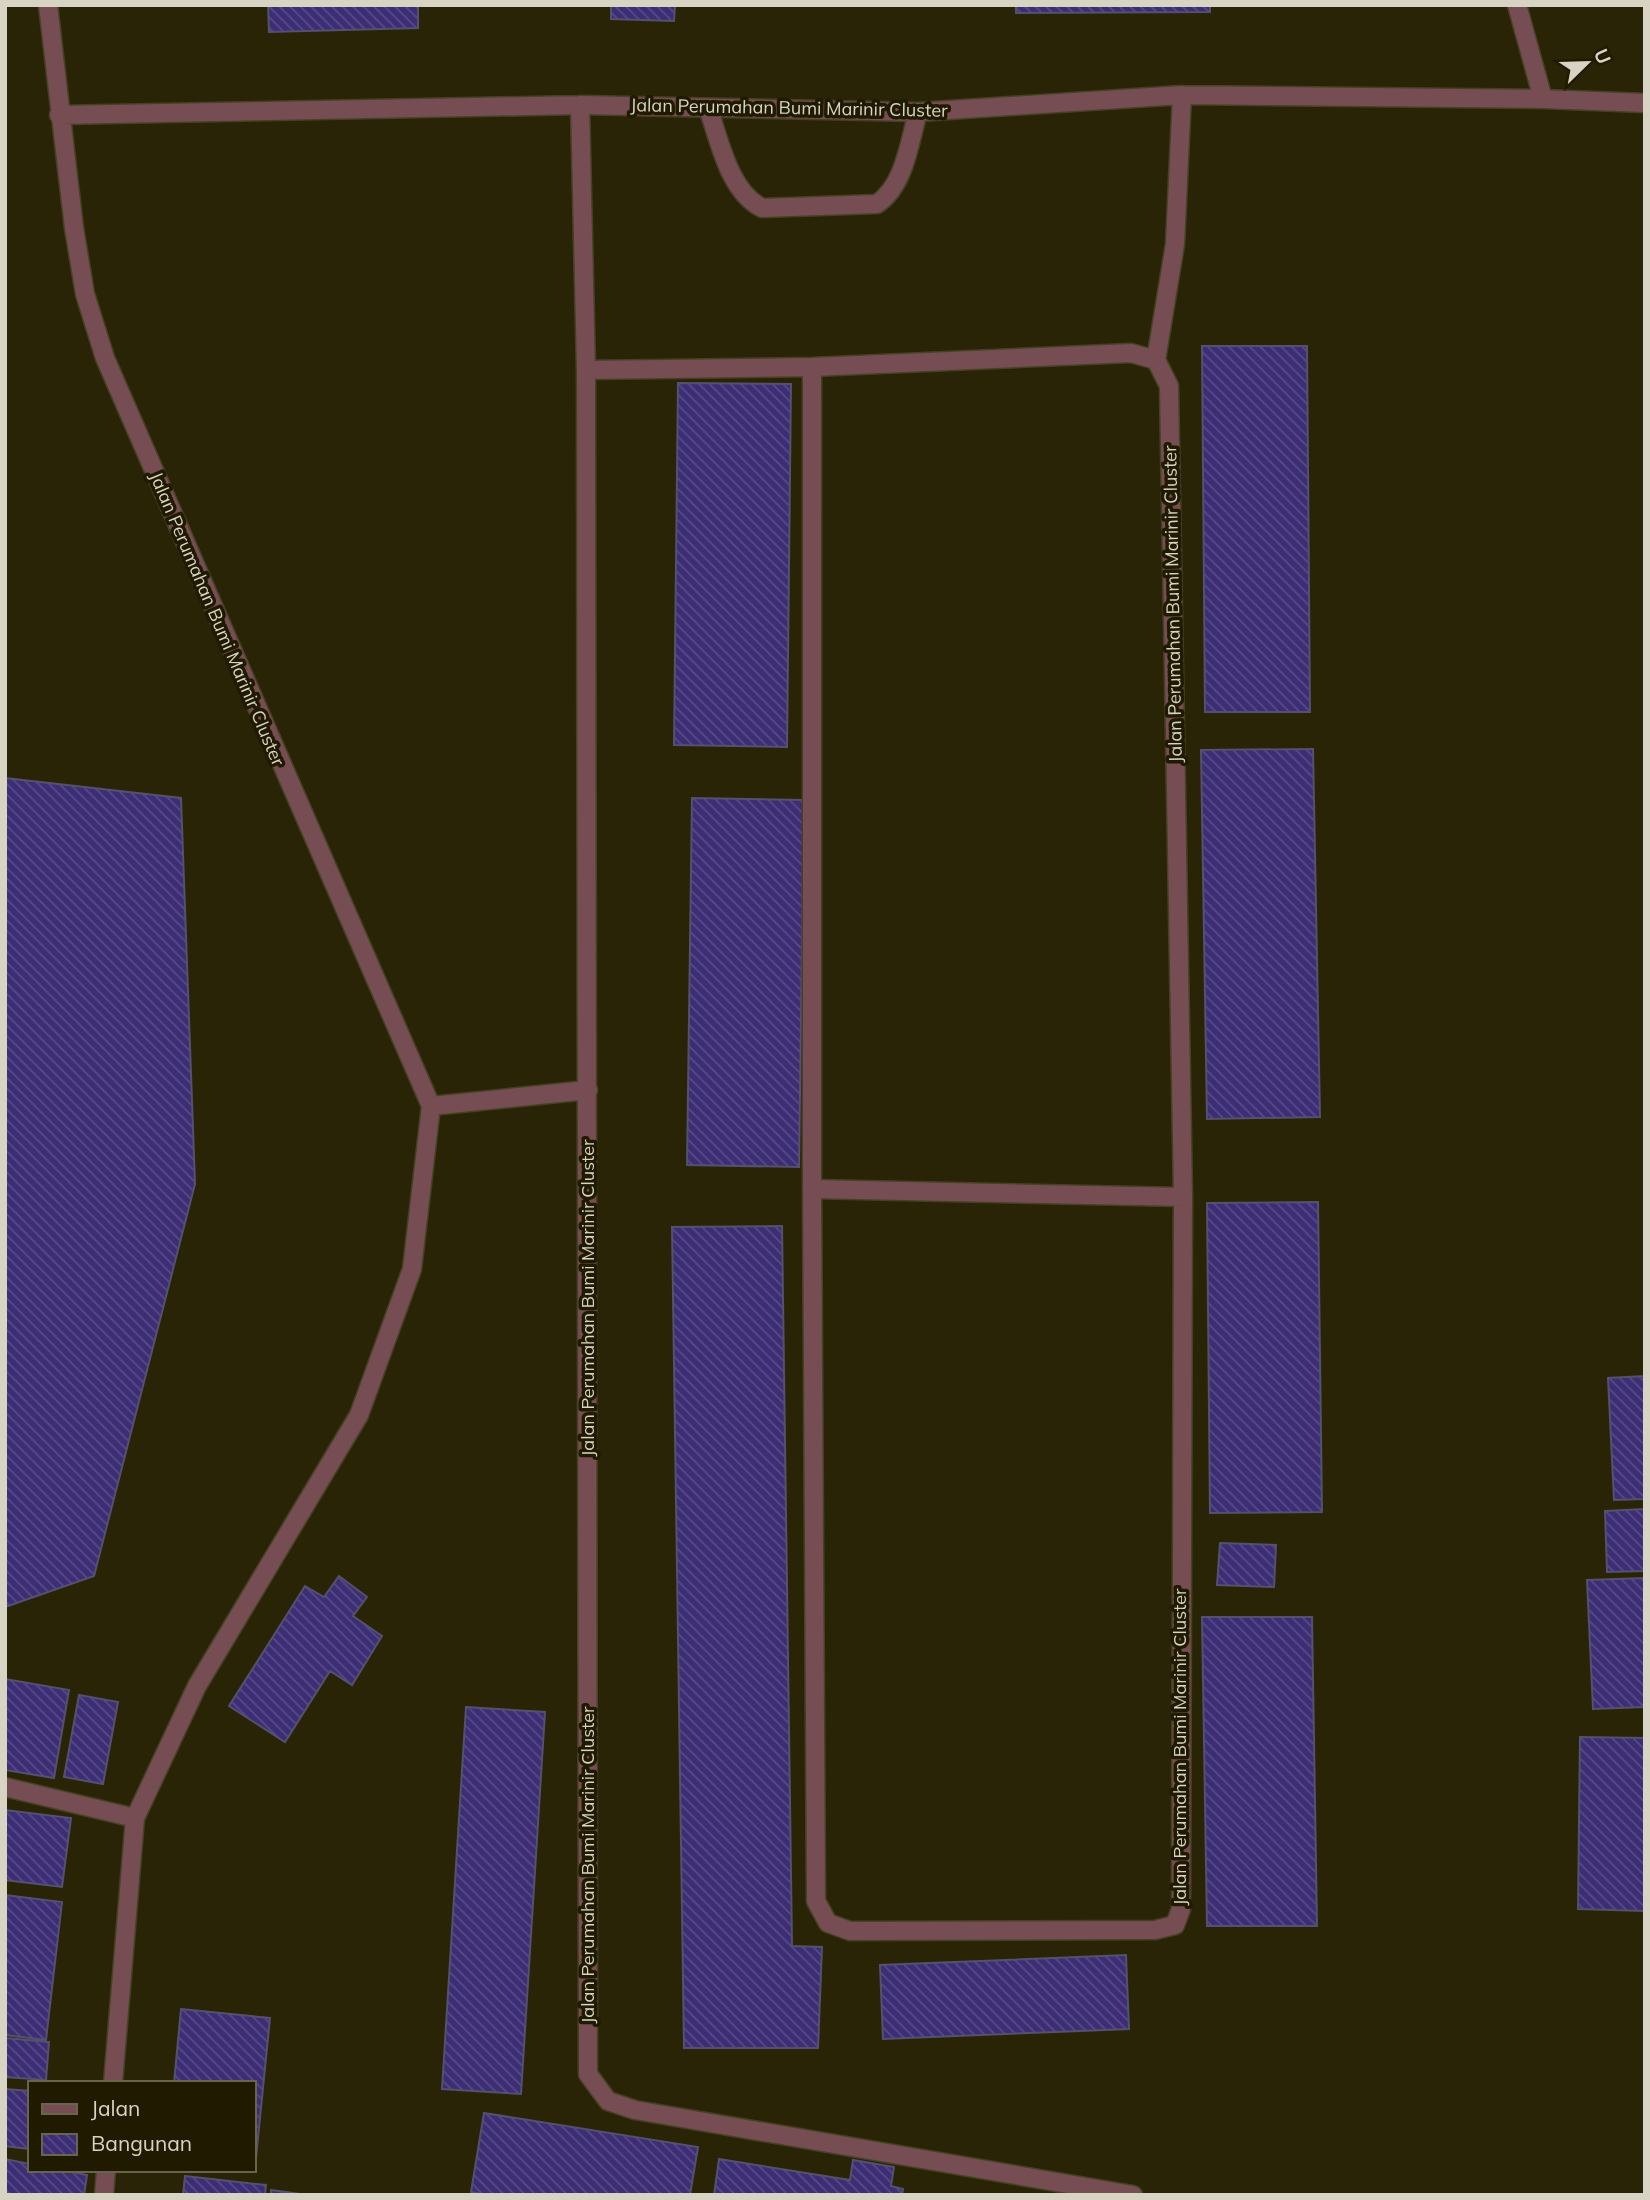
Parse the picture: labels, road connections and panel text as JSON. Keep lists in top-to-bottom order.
{
  "streets": {
    "street": ["Jalan Perumahan Bumi Marinir Cluster"]
  },
  "legend": ["Jalan", "Bangunan"],
  "north": "top right"
}
